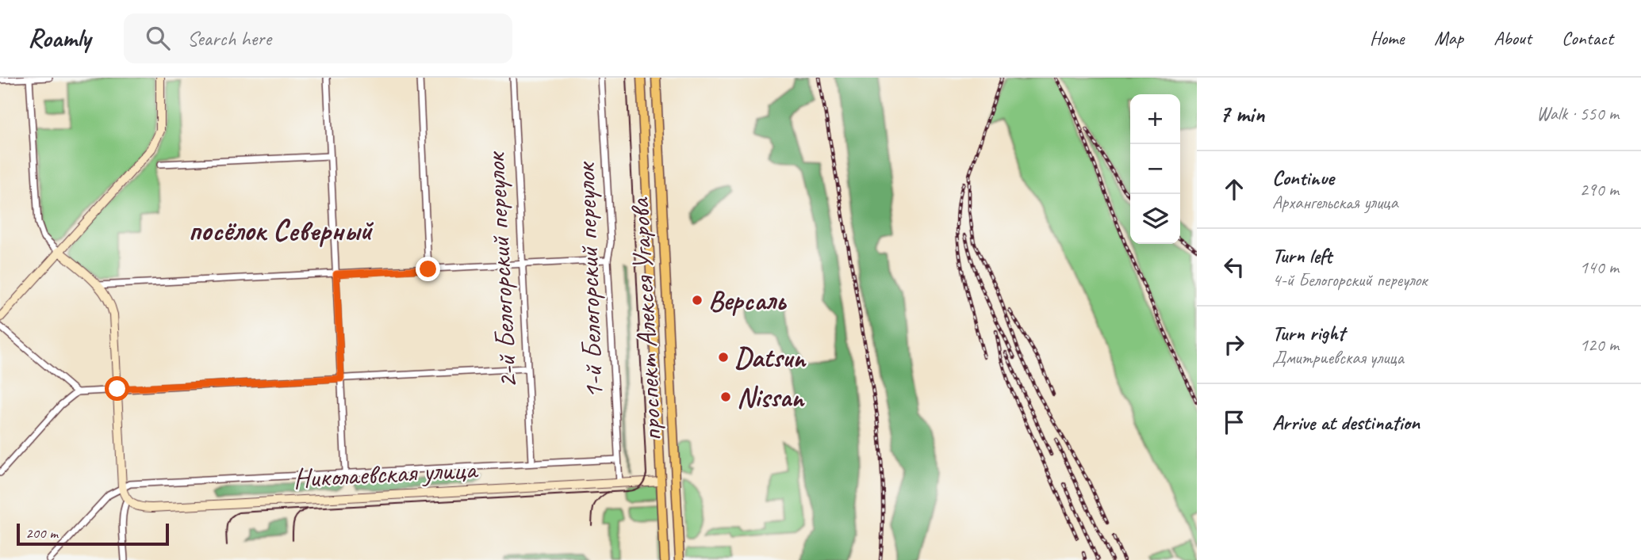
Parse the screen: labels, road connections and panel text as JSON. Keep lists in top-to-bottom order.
{
  "streets": {
    "main road": ["проспект Алексея Угарова", "Николаевская улица"],
    "street": ["2-й Белогорский переулок", "1-й Белогорский переулок"]
  },
  "crossings": [
    ["2-й Белогорский переулок", "Николаевская улица"],
    ["1-й Белогорский переулок", "Николаевская улица"],
    ["проспект Алексея Угарова", "Николаевская улица"]
  ],
  "districts": ["посёлок Северный"],
  "places": ["Версаль", "Datsun", "Nissan"],
  "scale_bar": "200 m",
  "page": {
    "header": "Roamly",
    "search": "Search here",
    "nav": [
      "Home",
      "Map",
      "About",
      "Contact"
    ],
    "heading": ["7 min", "Walk · 550 m"],
    "map_buttons": ["+", "−"],
    "list": [
      ["Continue", "Архангельская улица", "290 m"],
      ["Turn left", "4-й Белогорский переулок", "140 m"],
      ["Turn right", "Дмитриевская улица", "120 m"],
      "Arrive at destination"
    ],
    "scale": "200 m"
  }
}
